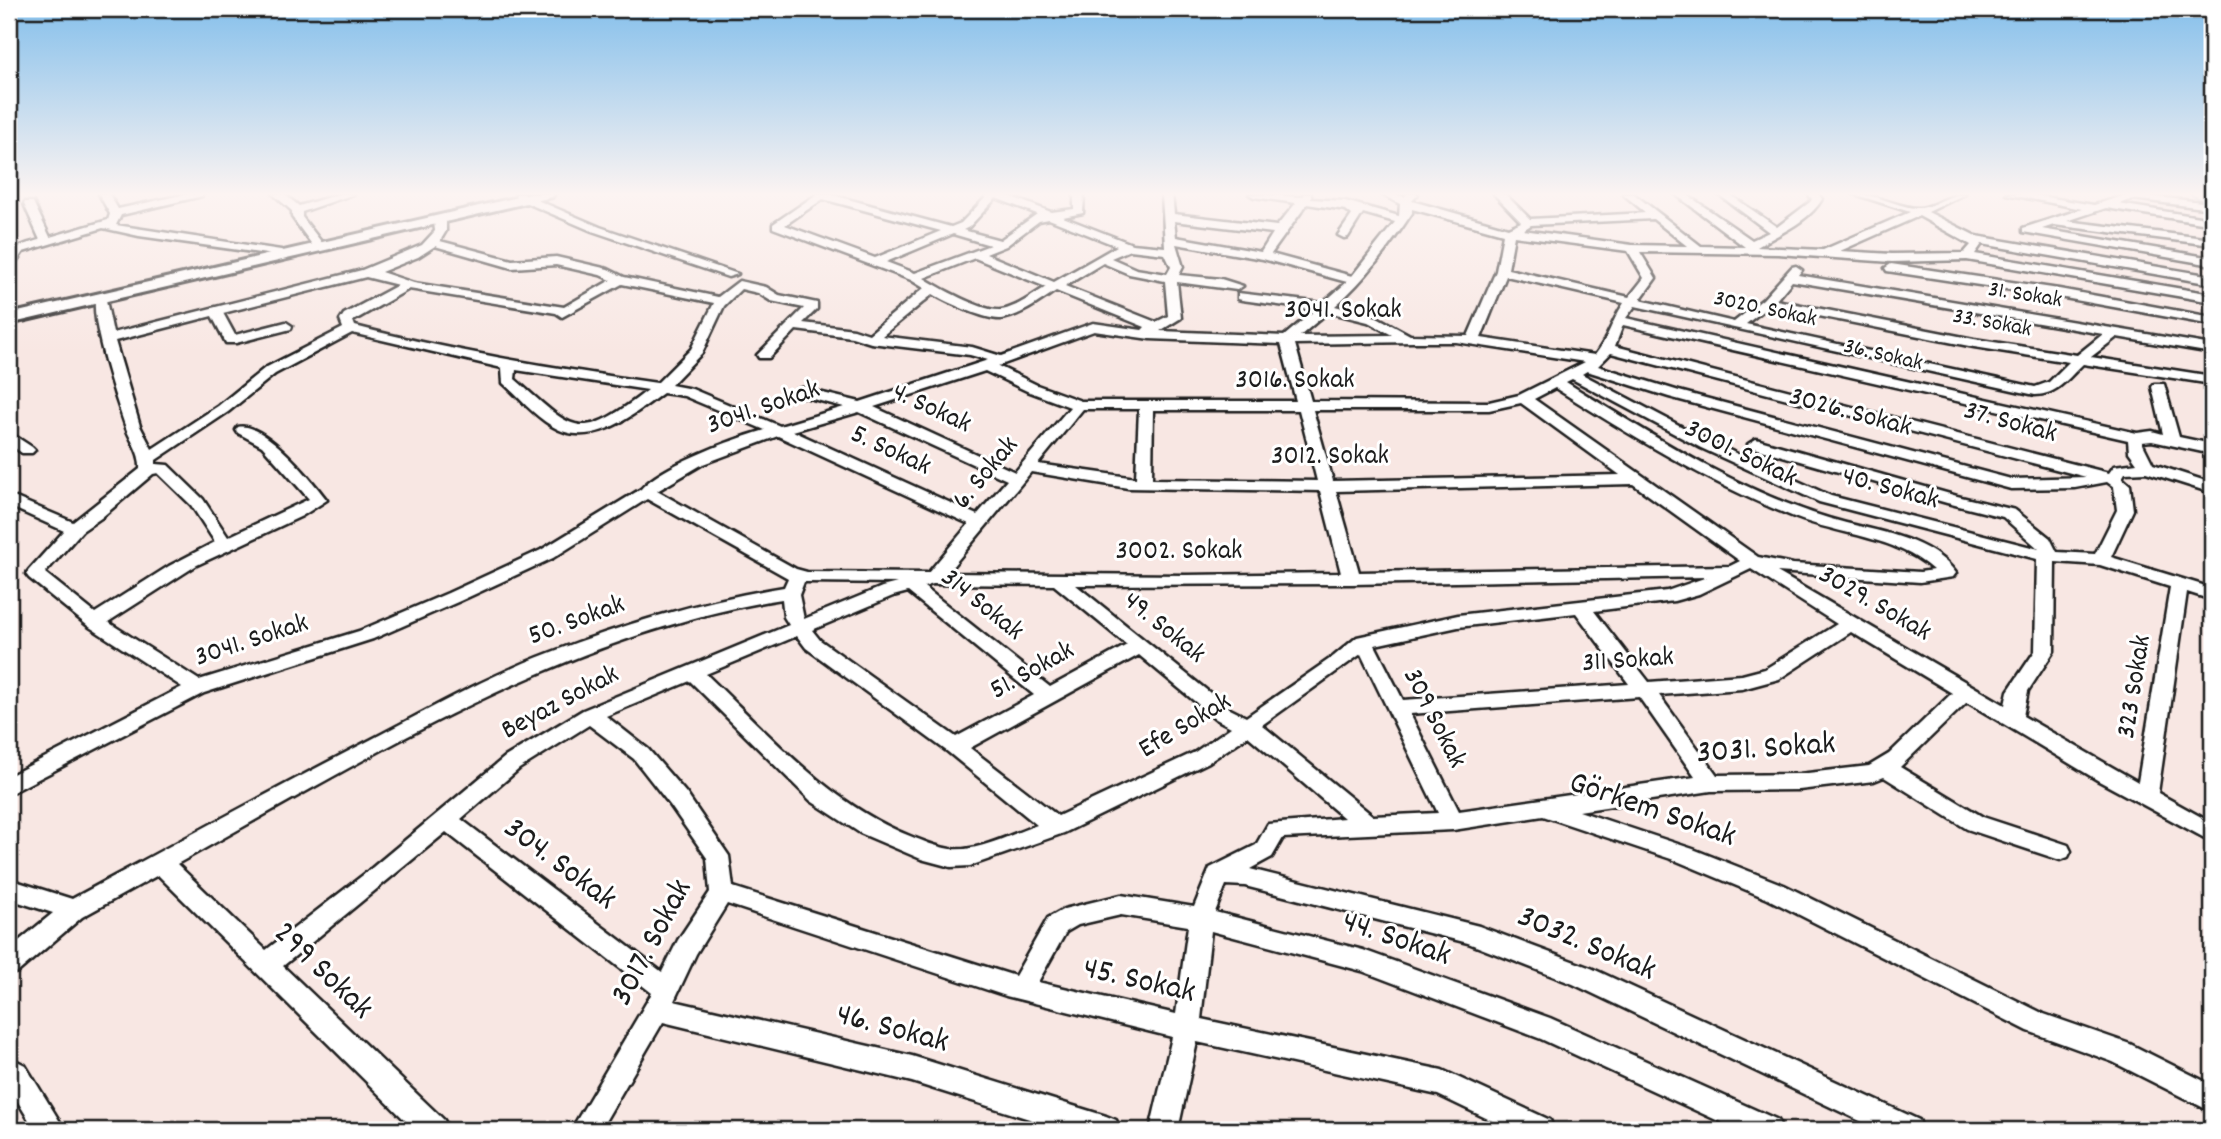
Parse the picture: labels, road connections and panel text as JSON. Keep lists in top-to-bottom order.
{
  "streets": {
    "street": [
      "31. Sokak",
      "3020. Sokak",
      "3041. Sokak",
      "33. Sokak",
      "36. Sokak",
      "3016. Sokak",
      "4. Sokak",
      "3026. Sokak",
      "37. Sokak",
      "5. Sokak",
      "3001. Sokak",
      "3012. Sokak",
      "6. Sokak",
      "40. Sokak",
      "3002. Sokak",
      "3029. Sokak",
      "314 Sokak",
      "50. Sokak",
      "49. Sokak",
      "311 Sokak",
      "51. Sokak",
      "323 Sokak",
      "Beyaz Sokak",
      "309 Sokak",
      "Efe Sokak",
      "3031. Sokak",
      "Görkem Sokak",
      "304. Sokak",
      "44. Sokak",
      "3017. Sokak",
      "3032. Sokak",
      "299 Sokak",
      "45. Sokak",
      "46. Sokak"
    ]
  },
  "crossings": [
    ["31. Sokak", "3020. Sokak"],
    ["3020. Sokak", "33. Sokak"],
    ["3041. Sokak", "3016. Sokak"],
    ["3041. Sokak", "4. Sokak"],
    ["3041. Sokak", "3026. Sokak"],
    ["3041. Sokak", "37. Sokak"],
    ["3041. Sokak", "5. Sokak"],
    ["3041. Sokak", "40. Sokak"],
    ["3041. Sokak", "3002. Sokak"],
    ["3016. Sokak", "3026. Sokak"],
    ["3016. Sokak", "37. Sokak"],
    ["3016. Sokak", "3001. Sokak"],
    ["3016. Sokak", "6. Sokak"],
    ["3016. Sokak", "40. Sokak"],
    ["3016. Sokak", "3029. Sokak"],
    ["4. Sokak", "3012. Sokak"],
    ["4. Sokak", "6. Sokak"],
    ["3026. Sokak", "37. Sokak"],
    ["3026. Sokak", "40. Sokak"],
    ["37. Sokak", "40. Sokak"],
    ["5. Sokak", "6. Sokak"],
    ["3001. Sokak", "3029. Sokak"],
    ["3001. Sokak", "Efe Sokak"],
    ["3012. Sokak", "6. Sokak"],
    ["3012. Sokak", "3029. Sokak"],
    ["6. Sokak", "3002. Sokak"],
    ["6. Sokak", "Beyaz Sokak"],
    ["40. Sokak", "323 Sokak"],
    ["3002. Sokak", "50. Sokak"],
    ["3002. Sokak", "49. Sokak"],
    ["3002. Sokak", "Beyaz Sokak"],
    ["3002. Sokak", "Efe Sokak"],
    ["3029. Sokak", "311 Sokak"],
    ["3029. Sokak", "323 Sokak"],
    ["3029. Sokak", "Efe Sokak"],
    ["3029. Sokak", "3031. Sokak"],
    ["314 Sokak", "51. Sokak"],
    ["314 Sokak", "Beyaz Sokak"],
    ["50. Sokak", "299 Sokak"],
    ["49. Sokak", "51. Sokak"],
    ["49. Sokak", "Efe Sokak"],
    ["49. Sokak", "Görkem Sokak"],
    ["311 Sokak", "309 Sokak"],
    ["Beyaz Sokak", "Efe Sokak"],
    ["Beyaz Sokak", "304. Sokak"],
    ["Beyaz Sokak", "3017. Sokak"],
    ["Beyaz Sokak", "299 Sokak"],
    ["309 Sokak", "Efe Sokak"],
    ["309 Sokak", "Görkem Sokak"],
    ["3031. Sokak", "Görkem Sokak"],
    ["Görkem Sokak", "3032. Sokak"],
    ["304. Sokak", "3017. Sokak"],
    ["304. Sokak", "46. Sokak"],
    ["44. Sokak", "45. Sokak"],
    ["3017. Sokak", "45. Sokak"],
    ["3017. Sokak", "46. Sokak"]
  ]
}
